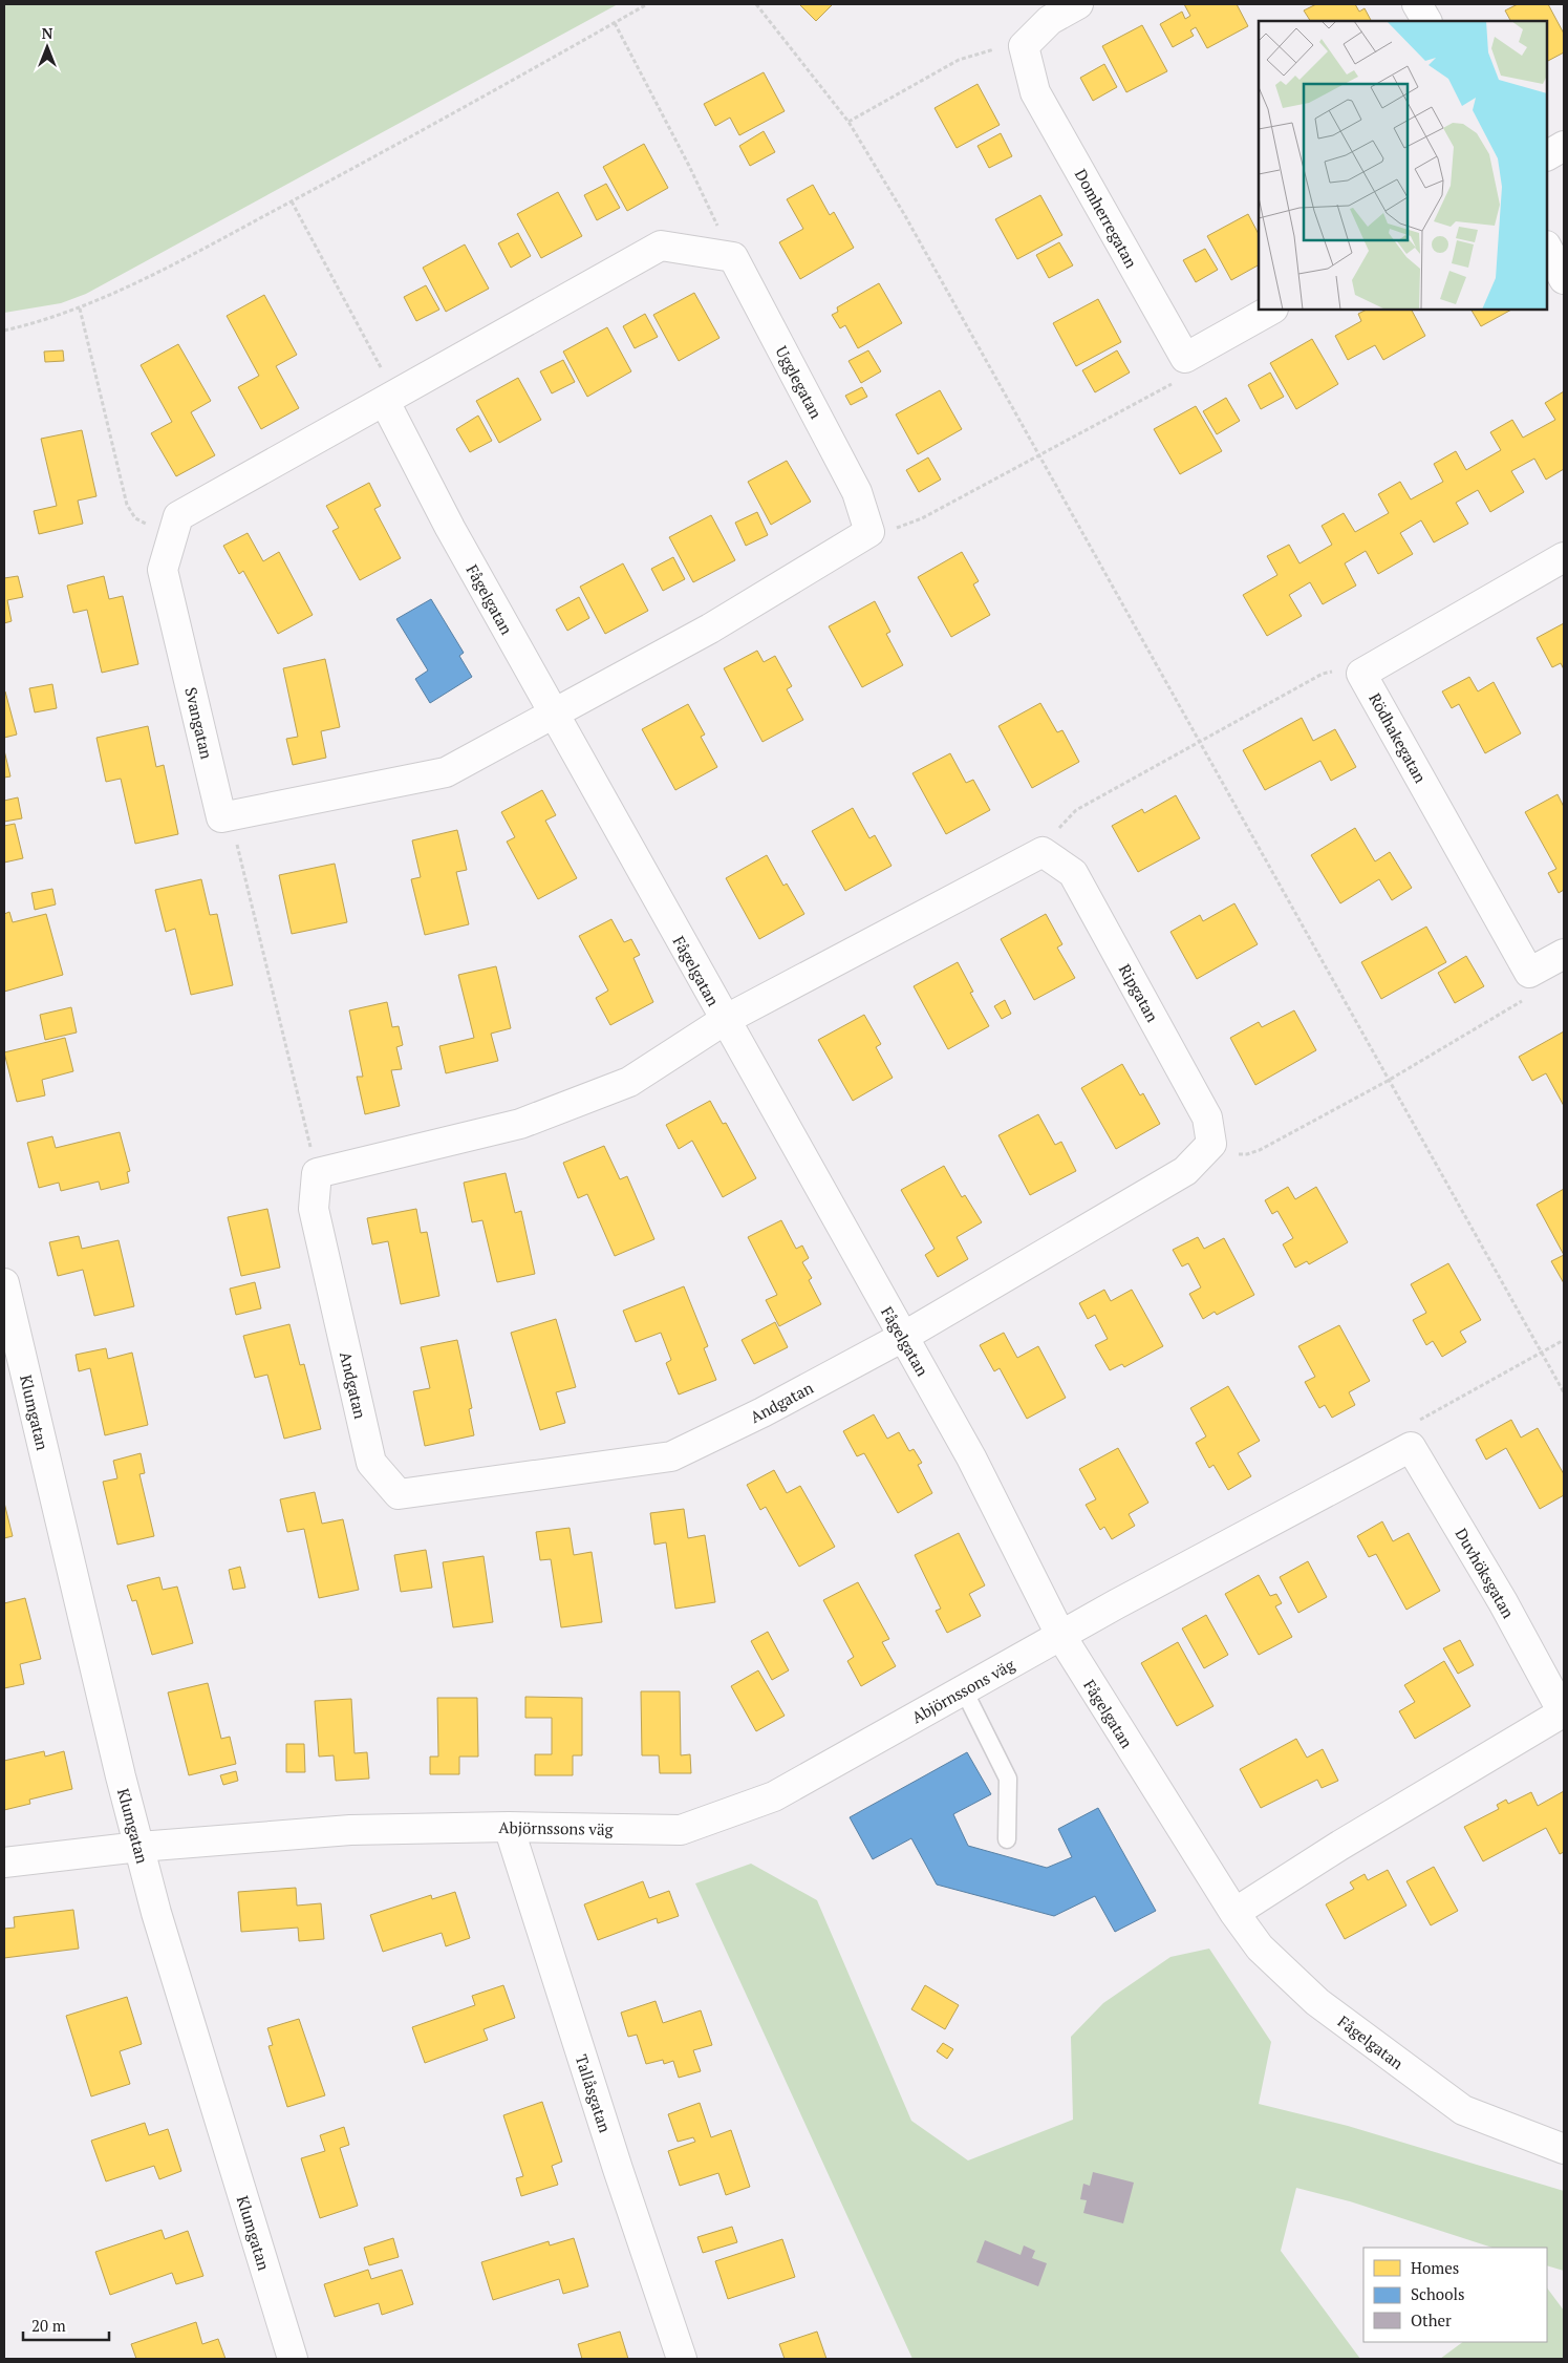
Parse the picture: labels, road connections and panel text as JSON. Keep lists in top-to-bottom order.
{
  "streets": {
    "street": [
      "Domherregatan",
      "Ugglegatan",
      "Fågelgatan",
      "Svangatan",
      "Rödhakegatan",
      "Ripgatan",
      "Andgatan",
      "Klumgatan",
      "Duvhöksgatan",
      "Abjörnssons väg",
      "Tallåsgatan"
    ]
  },
  "crossings": [
    ["Fågelgatan", "Svangatan"],
    ["Fågelgatan", "Andgatan"],
    ["Fågelgatan", "Duvhöksgatan"],
    ["Fågelgatan", "Abjörnssons väg"],
    ["Klumgatan", "Abjörnssons väg"],
    ["Abjörnssons väg", "Tallåsgatan"]
  ],
  "legend": ["Homes", "Schools", "Other"],
  "scale_bar": "20 m",
  "north": "top"
}
